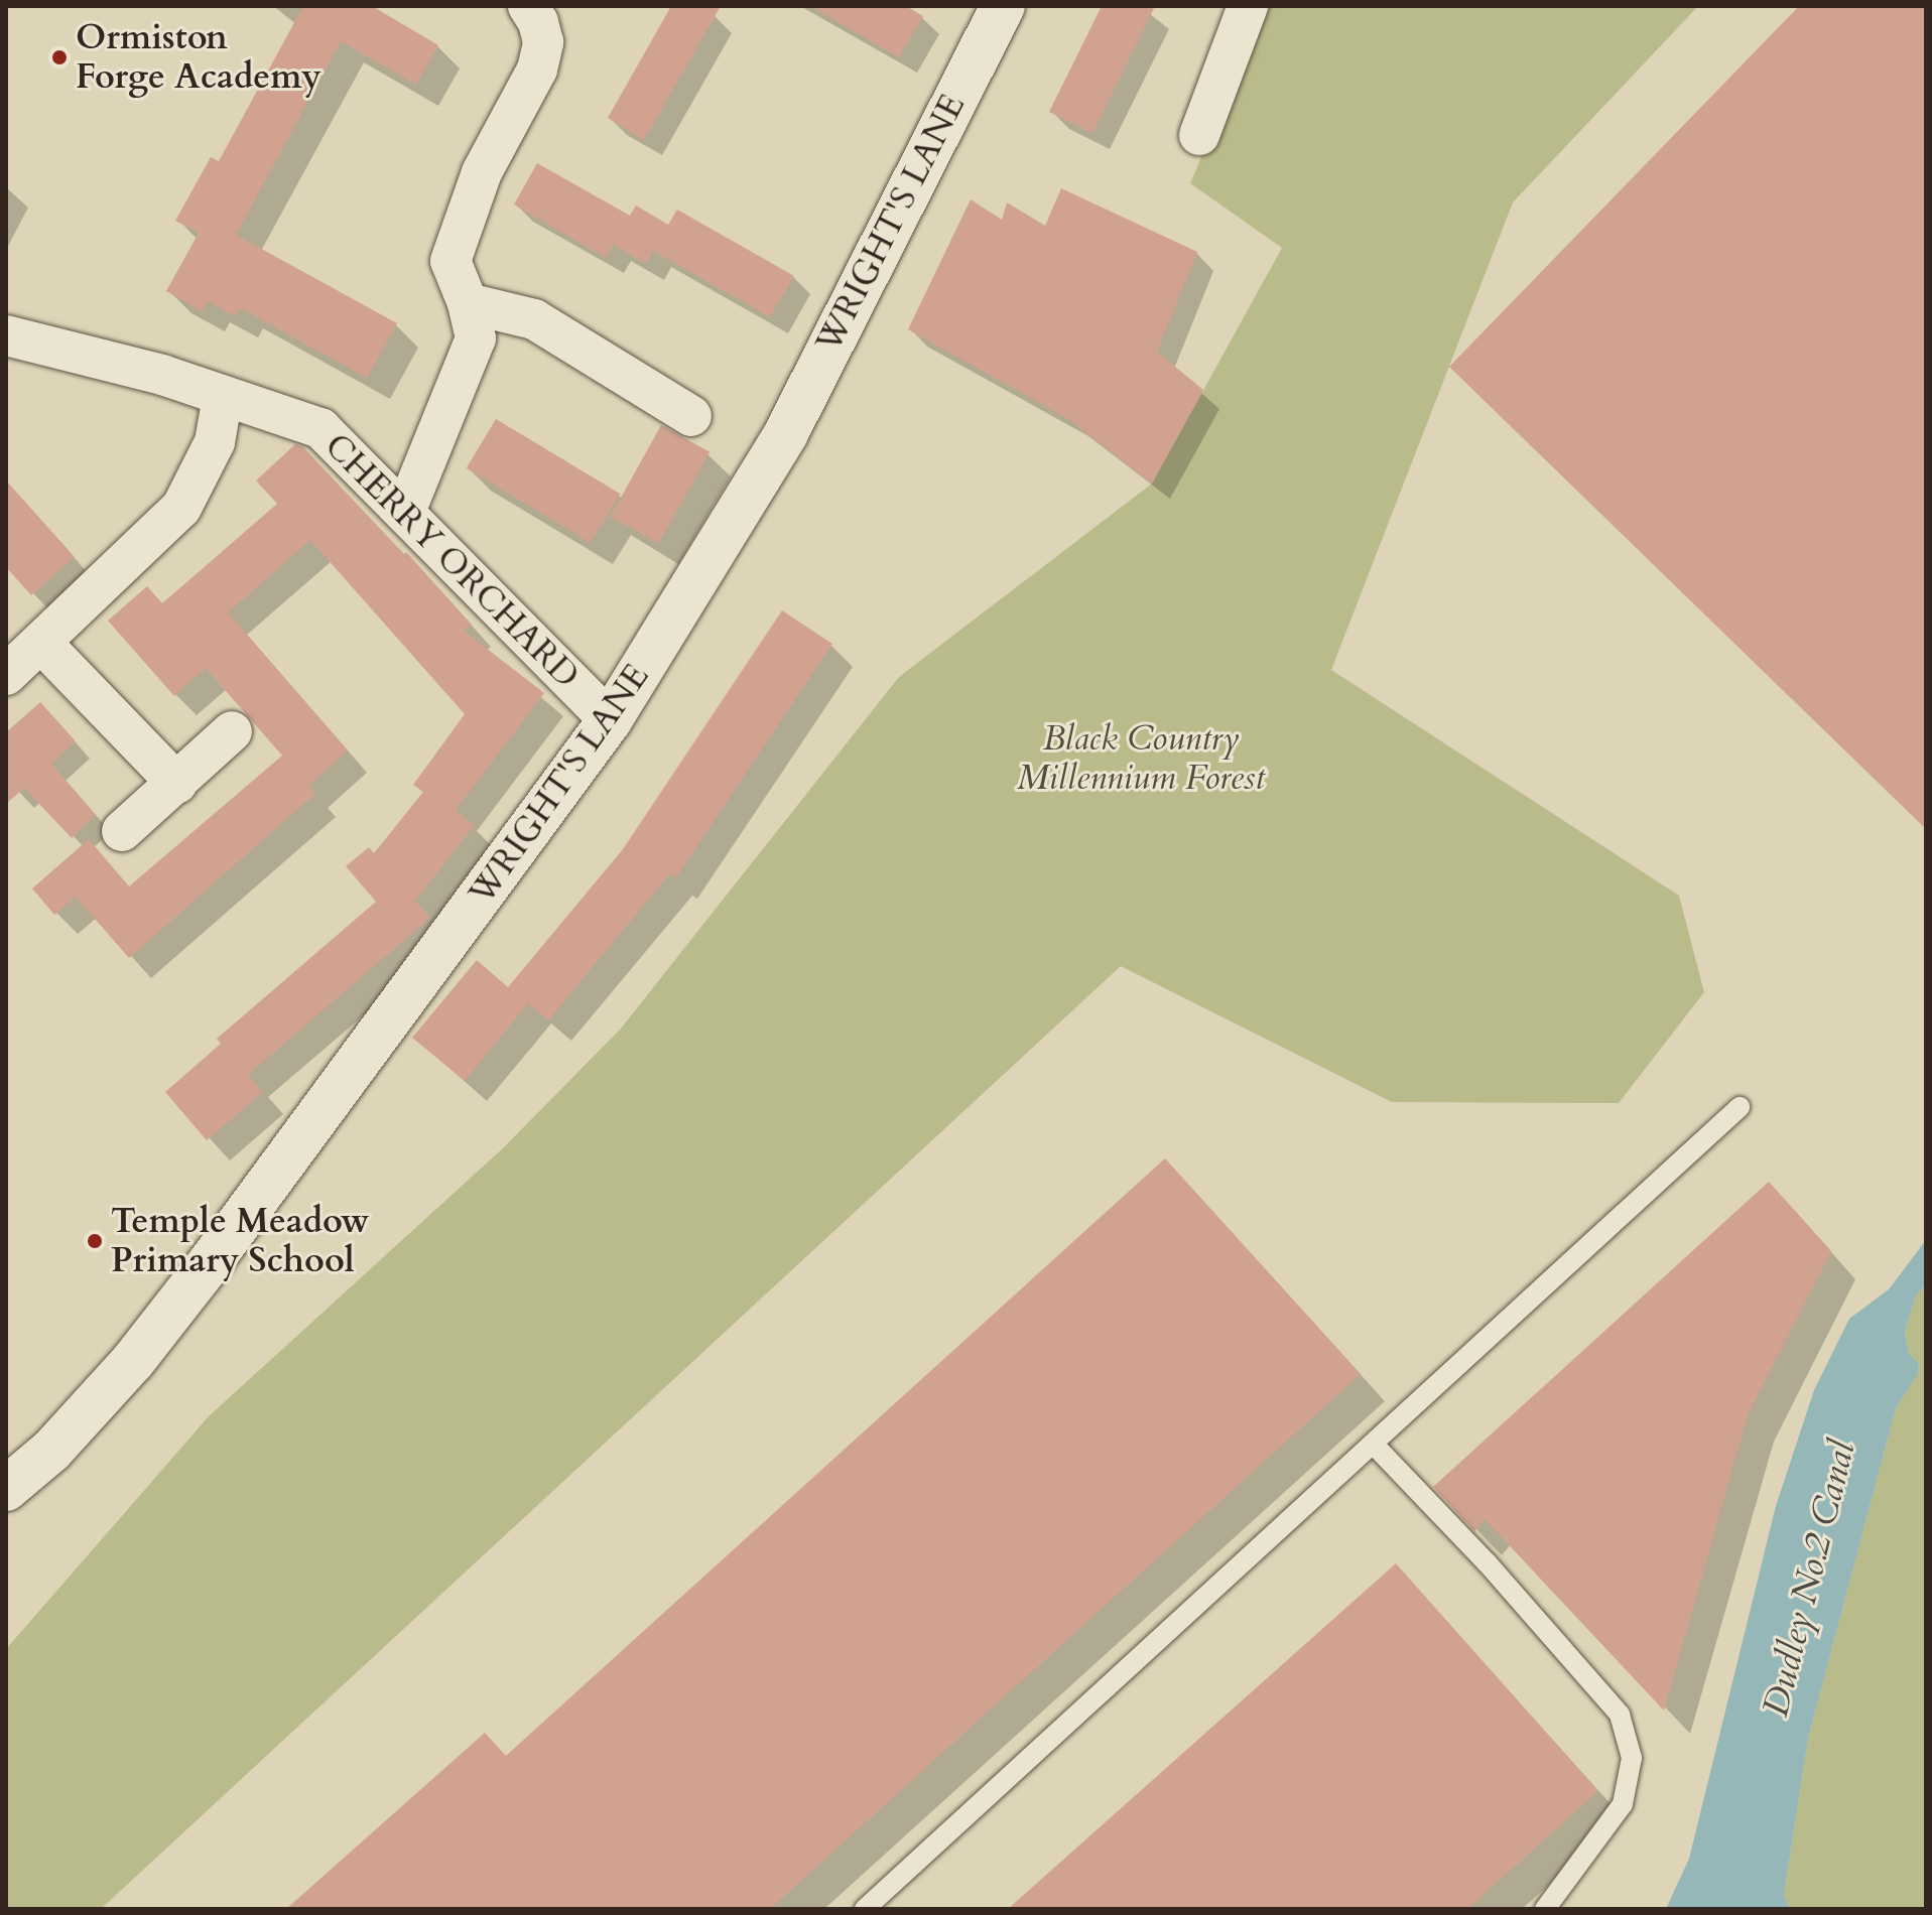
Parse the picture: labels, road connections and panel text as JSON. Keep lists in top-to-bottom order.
{
  "streets": {
    "street": ["WRIGHT'S LANE", "CHERRY ORCHARD"]
  },
  "crossings": [
    ["WRIGHT'S LANE", "CHERRY ORCHARD"]
  ],
  "water": ["Dudley No.2 Canal"],
  "parks": ["Black Country Millennium Forest"],
  "places": ["Ormiston Forge Academy", "Temple Meadow Primary School"]
}
